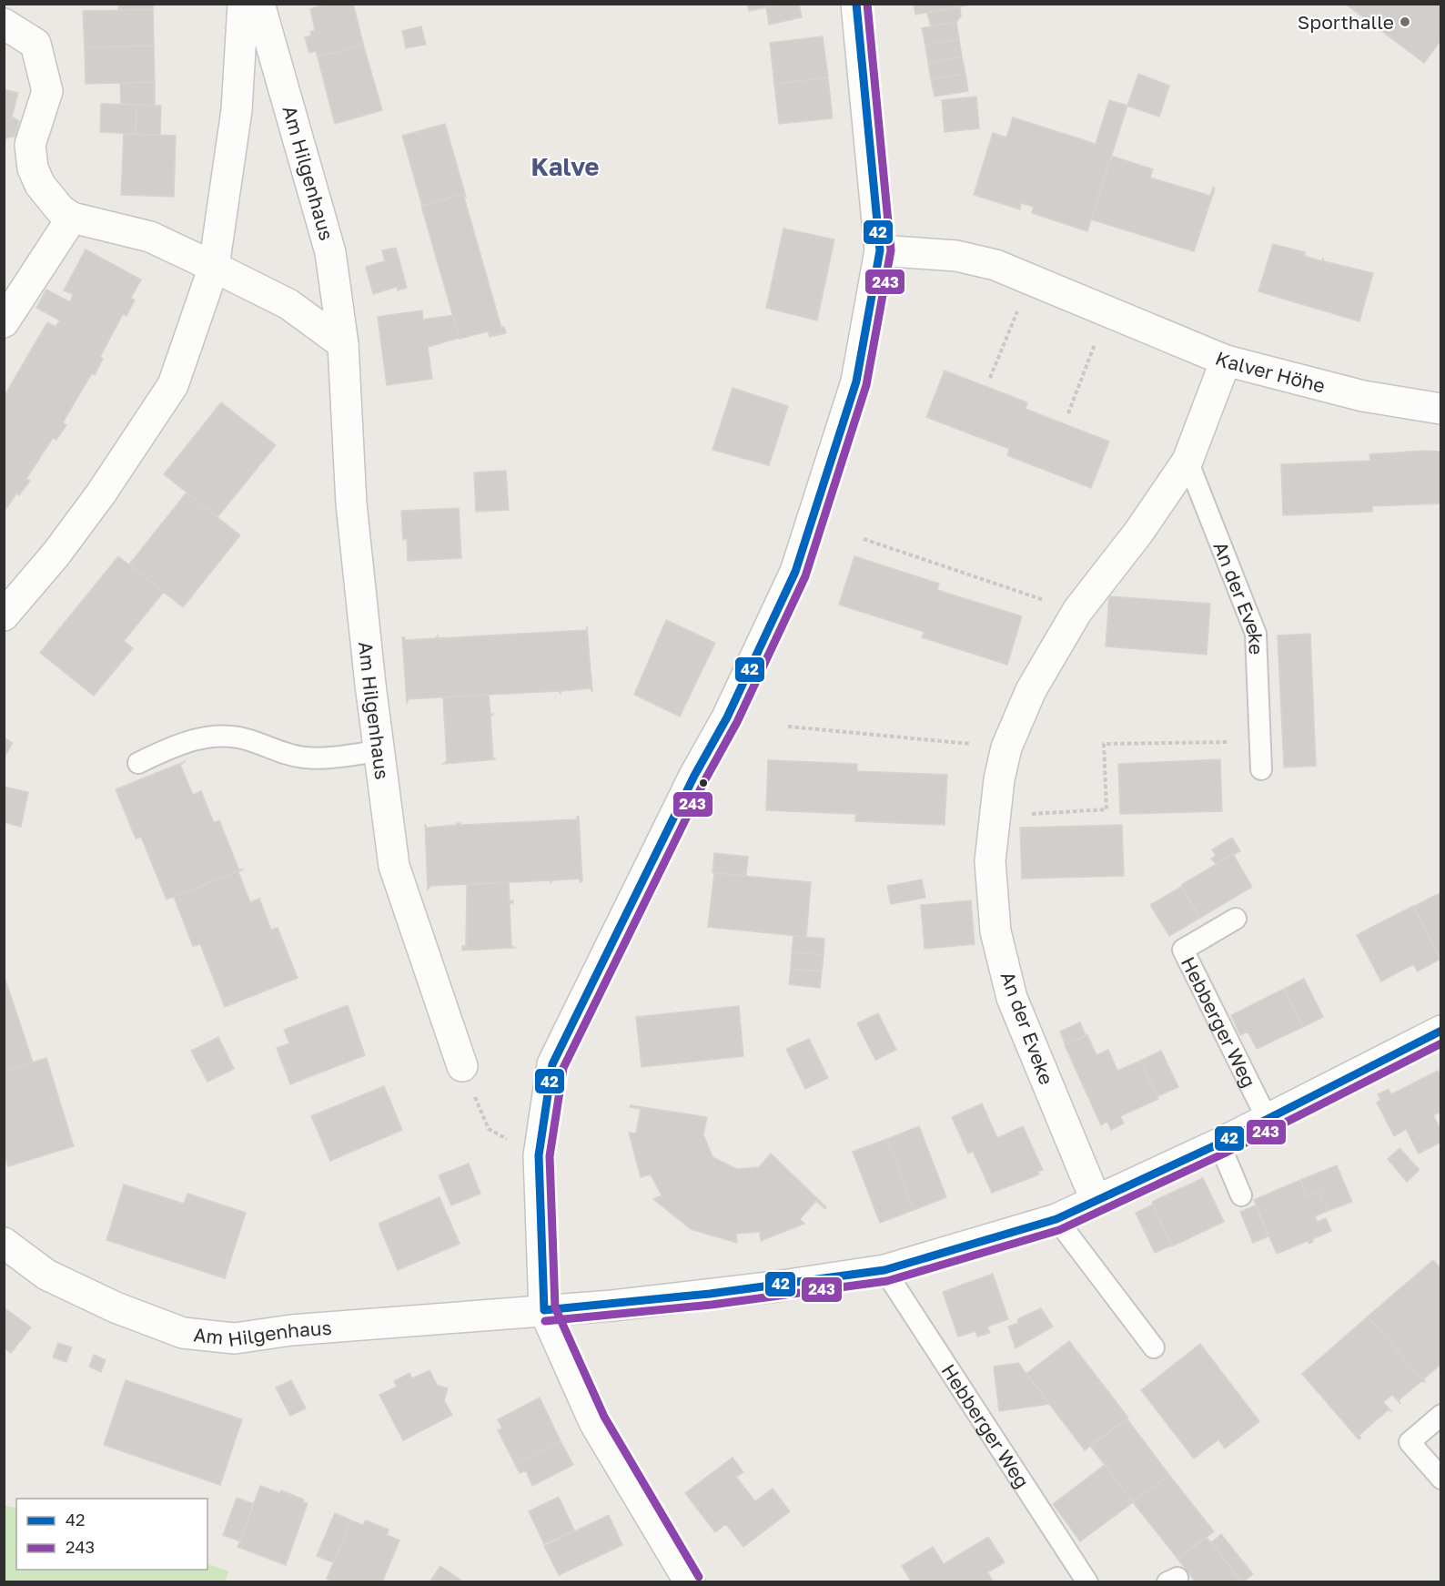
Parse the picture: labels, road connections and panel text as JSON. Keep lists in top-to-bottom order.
{
  "streets": {
    "street": ["Am Hilgenhaus", "Kalver Höhe", "An der Eveke"],
    "lane": ["Hebberger Weg"]
  },
  "crossings": [
    ["Kalver Höhe", "An der Eveke"]
  ],
  "districts": ["Kalve"],
  "places": ["Sporthalle"],
  "lines": ["transit line 42", "transit line 243"],
  "legend": ["42", "243"]
}
